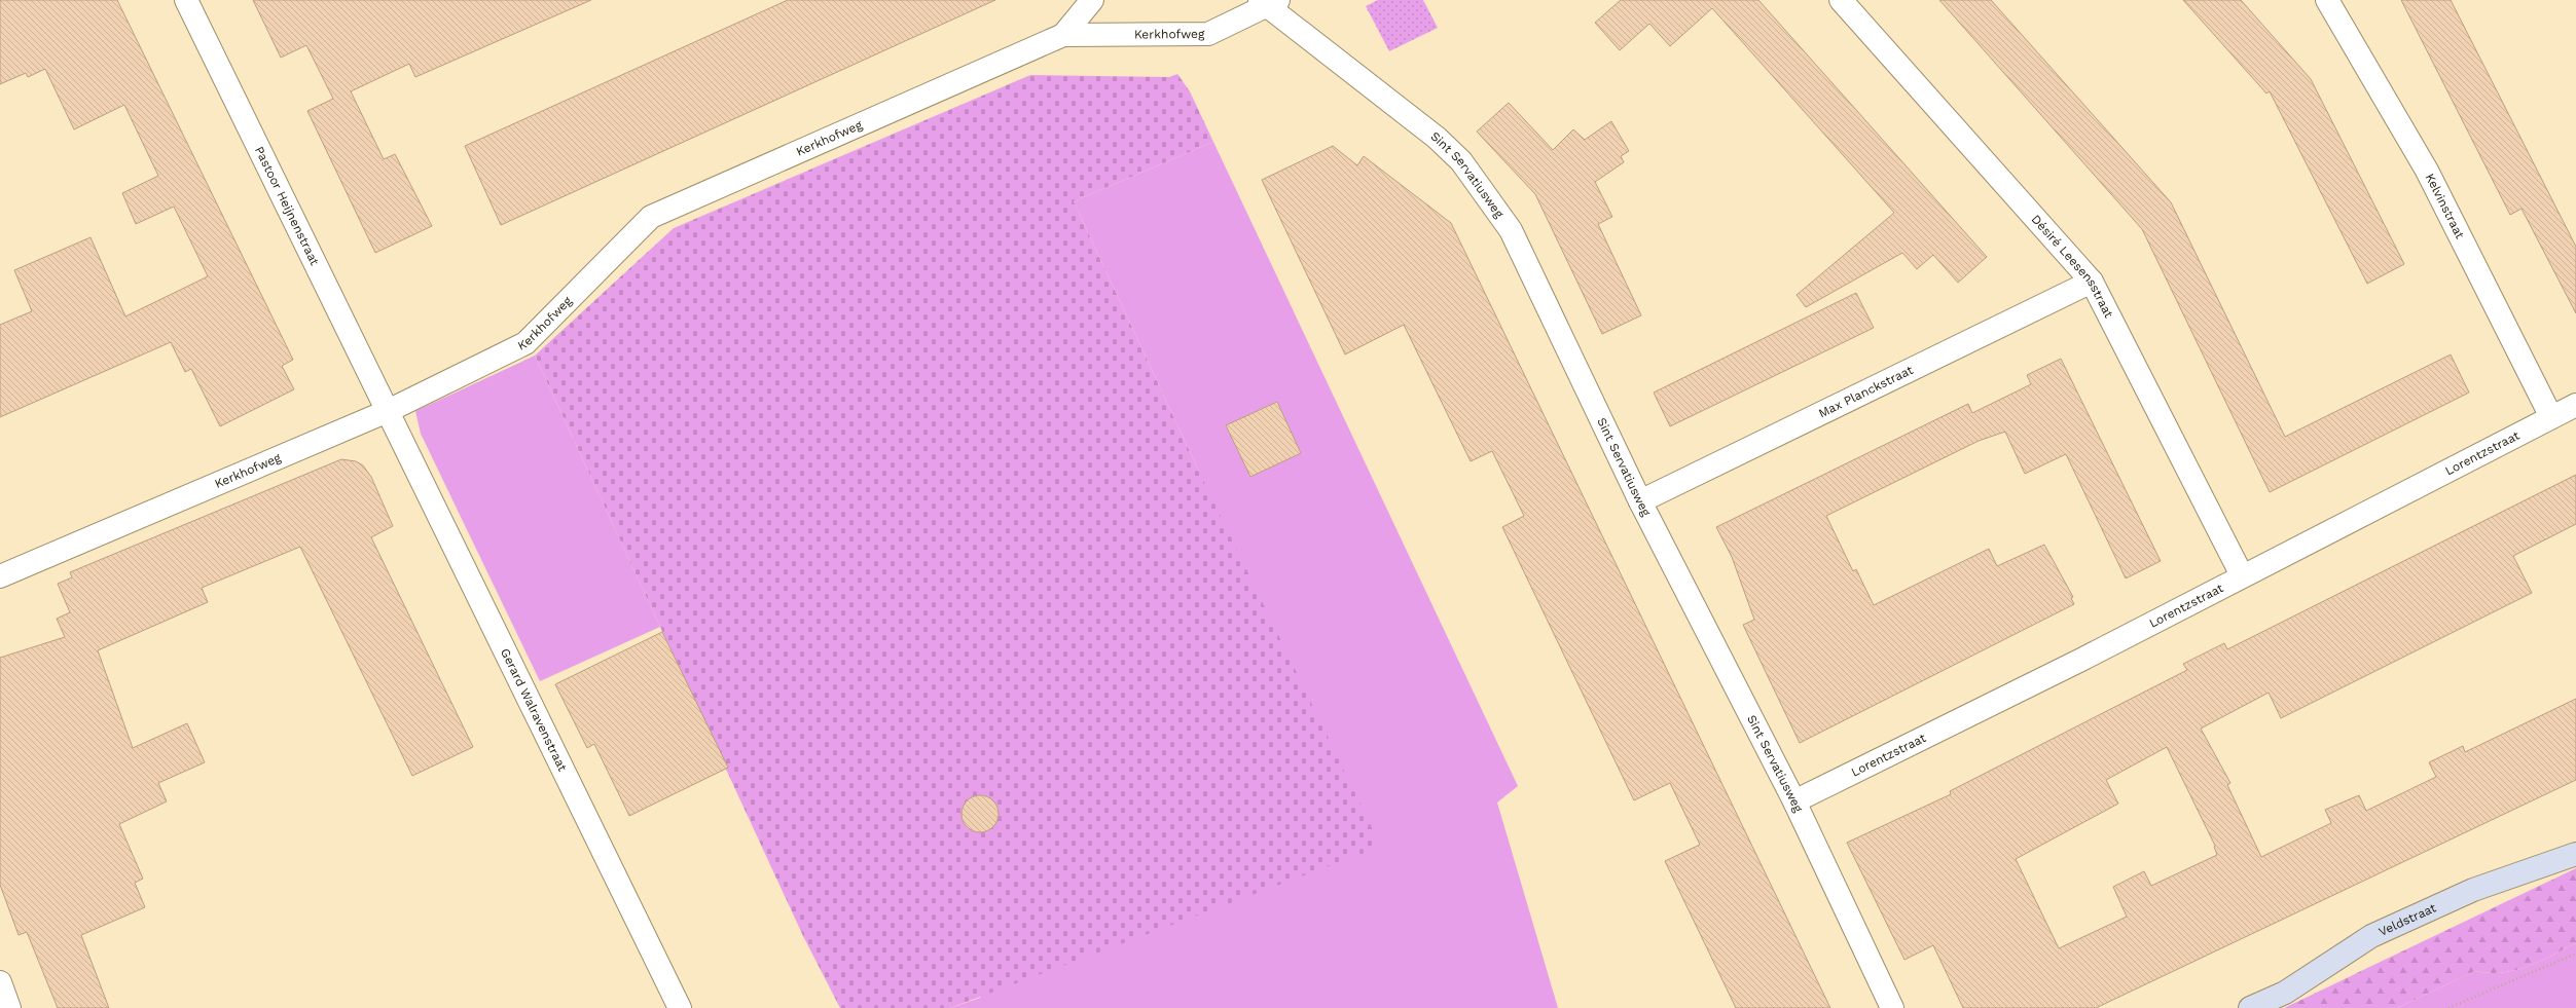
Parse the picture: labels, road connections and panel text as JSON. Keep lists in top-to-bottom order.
{
  "streets": {
    "street": [
      "Kerkhofweg",
      "Sint Servatiusweg",
      "Pastoor Heijnenstraat",
      "Kelvinstraat",
      "Désiré Leesensstraat",
      "Max Planckstraat",
      "Lorentzstraat",
      "Gerard Walravenstraat",
      "Veldstraat"
    ]
  },
  "crossings": [
    ["Kerkhofweg", "Sint Servatiusweg"],
    ["Kerkhofweg", "Pastoor Heijnenstraat"],
    ["Kerkhofweg", "Gerard Walravenstraat"],
    ["Sint Servatiusweg", "Max Planckstraat"],
    ["Sint Servatiusweg", "Lorentzstraat"],
    ["Pastoor Heijnenstraat", "Gerard Walravenstraat"],
    ["Kelvinstraat", "Lorentzstraat"],
    ["Désiré Leesensstraat", "Max Planckstraat"],
    ["Désiré Leesensstraat", "Lorentzstraat"]
  ]
}
